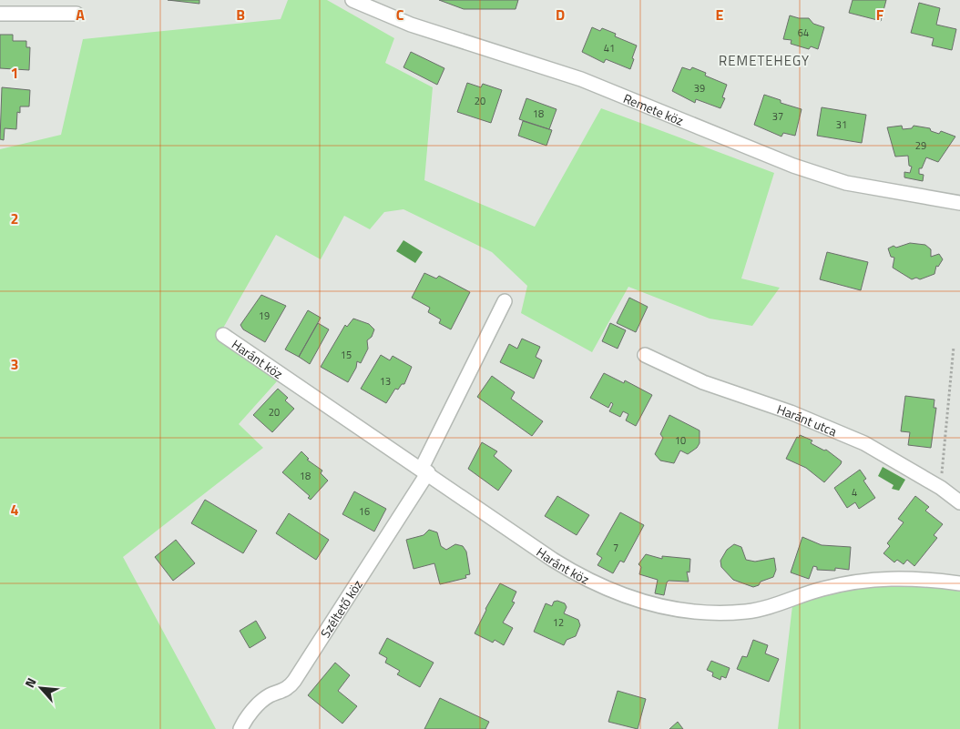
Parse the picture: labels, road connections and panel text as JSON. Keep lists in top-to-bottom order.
{
  "streets": {
    "street": [
      "Remete köz",
      "Haránt köz",
      "Haránt utca",
      "Széltető köz"
    ]
  },
  "crossings": [
    ["Haránt köz", "Széltető köz"]
  ],
  "districts": ["REMETEHEGY"],
  "house_numbers": [
    "64",
    "41",
    "39",
    "20",
    "18",
    "37",
    "31",
    "29",
    "19",
    "15",
    "13",
    "20",
    "10",
    "18",
    "4",
    "16",
    "7",
    "12"
  ],
  "north": "top left",
  "grid": {
    "columns": [
      "A",
      "B",
      "C",
      "D",
      "E",
      "F"
    ],
    "rows": [
      "1",
      "2",
      "3",
      "4"
    ]
  }
}
